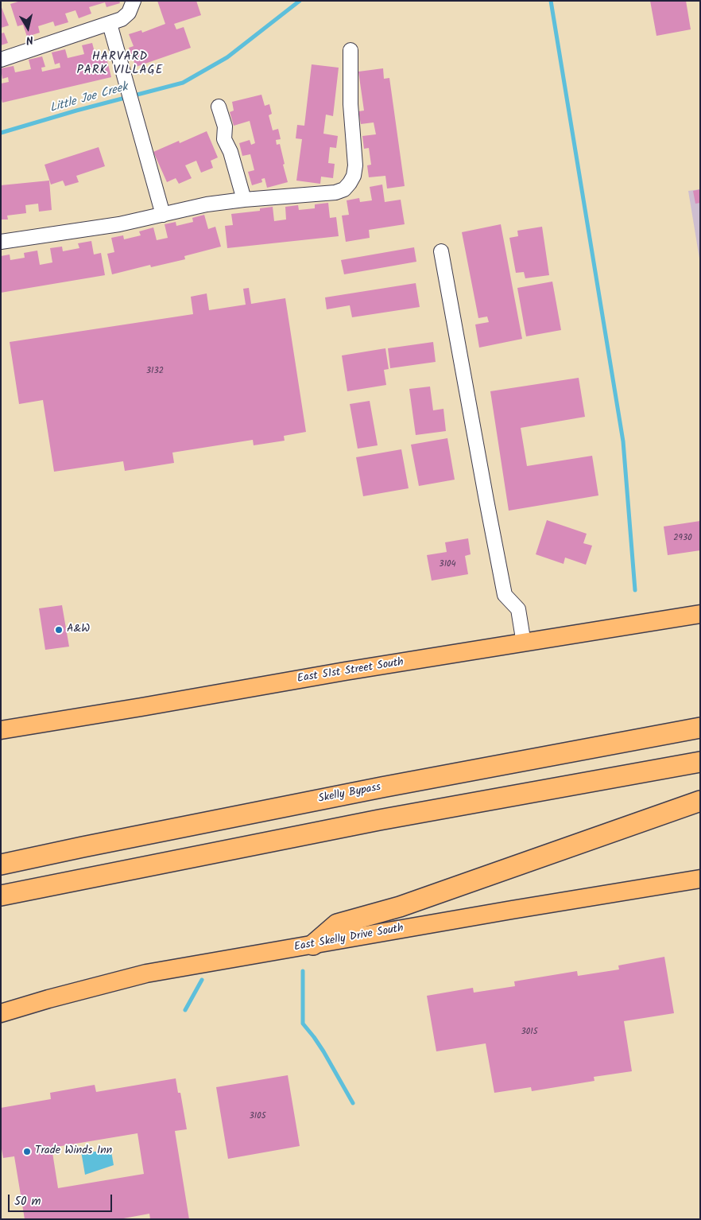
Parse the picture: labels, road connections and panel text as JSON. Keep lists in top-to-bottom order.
{
  "streets": {
    "highway": ["Skelly Bypass"],
    "main road": ["East 51st Street South", "East Skelly Drive South"]
  },
  "districts": ["HARVARD PARK VILLAGE"],
  "water": ["Little Joe Creek"],
  "places": ["A&W", "Trade Winds Inn"],
  "house_numbers": [
    "3132",
    "2930",
    "3104",
    "3015",
    "3105"
  ],
  "scale_bar": "50 m",
  "north": "bottom"
}
